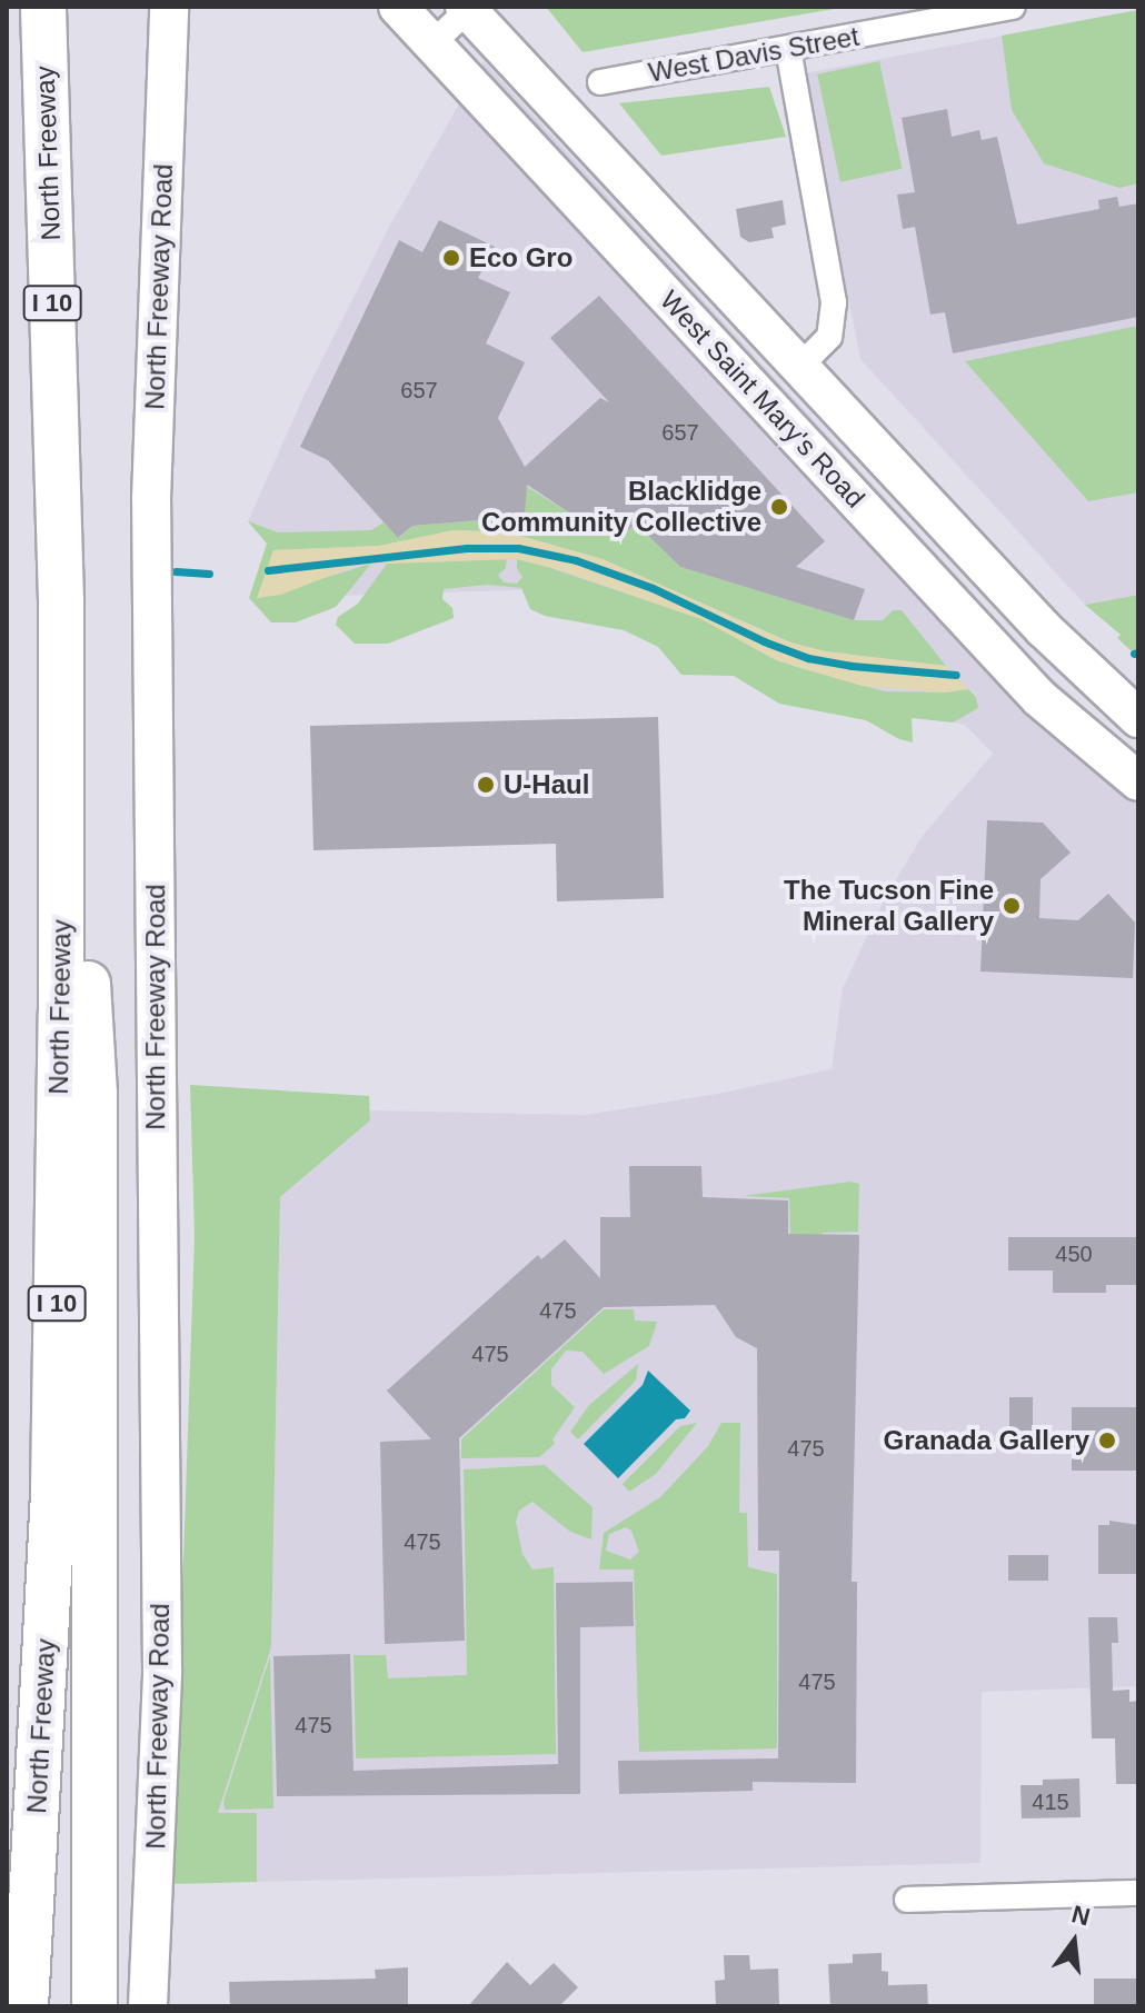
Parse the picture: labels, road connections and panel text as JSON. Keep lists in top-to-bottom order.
{
  "streets": {
    "highway": ["North Freeway", "I 10"],
    "main road": ["North Freeway Road", "West Saint Mary's Road"],
    "street": ["West Davis Street"]
  },
  "places": [
    "Eco Gro",
    "Blacklidge Community Collective",
    "U-Haul",
    "The Tucson Fine Mineral Gallery",
    "Granada Gallery"
  ],
  "house_numbers": [
    "657",
    "657",
    "450",
    "475",
    "475",
    "475",
    "475",
    "475",
    "475",
    "415"
  ],
  "north": "top"
}
